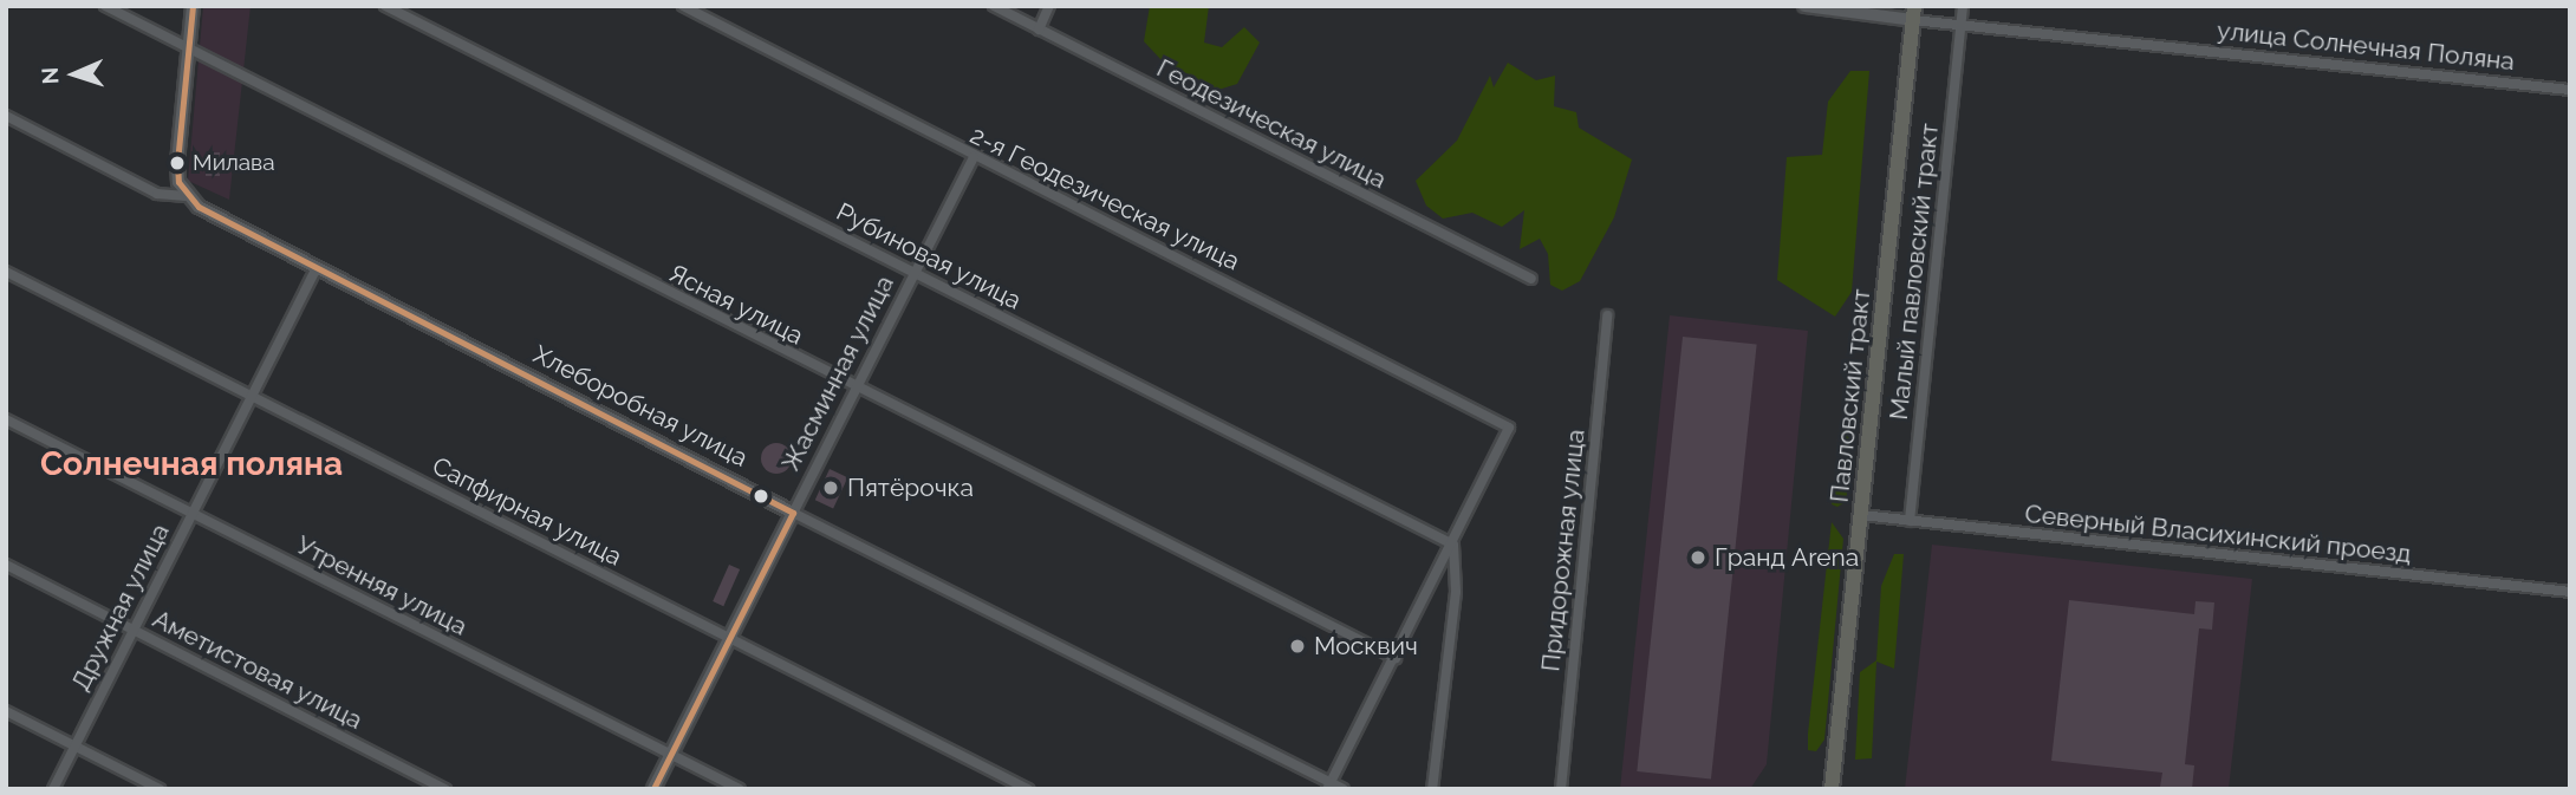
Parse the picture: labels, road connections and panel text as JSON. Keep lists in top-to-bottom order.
{
  "streets": {
    "main road": ["Павловский тракт"],
    "street": [
      "улица Солнечная Поляна",
      "Геодезическая улица",
      "2-я Геодезическая улица",
      "Рубиновая улица",
      "Малый павловский тракт",
      "Ясная улица",
      "Жасминная улица",
      "Хлеборобная улица",
      "Сапфирная улица",
      "Северный Власихинский проезд",
      "Придорожная улица",
      "Утренняя улица",
      "Дружная улица",
      "Аметистовая улица"
    ]
  },
  "crossings": [
    ["улица Солнечная Поляна", "Малый павловский тракт"],
    ["улица Солнечная Поляна", "Павловский тракт"],
    ["2-я Геодезическая улица", "Рубиновая улица"],
    ["2-я Геодезическая улица", "Жасминная улица"],
    ["Рубиновая улица", "Жасминная улица"],
    ["Малый павловский тракт", "Северный Власихинский проезд"],
    ["Ясная улица", "Жасминная улица"],
    ["Жасминная улица", "Хлеборобная улица"],
    ["Жасминная улица", "Сапфирная улица"],
    ["Жасминная улица", "Утренняя улица"],
    ["Павловский тракт", "Северный Власихинский проезд"],
    ["Хлеборобная улица", "Дружная улица"],
    ["Сапфирная улица", "Дружная улица"],
    ["Утренняя улица", "Дружная улица"],
    ["Дружная улица", "Аметистовая улица"]
  ],
  "districts": ["Солнечная поляна"],
  "places": [
    "Милава",
    "Пятёрочка",
    "Гранд Arena",
    "Москвич"
  ],
  "north": "left"
}
